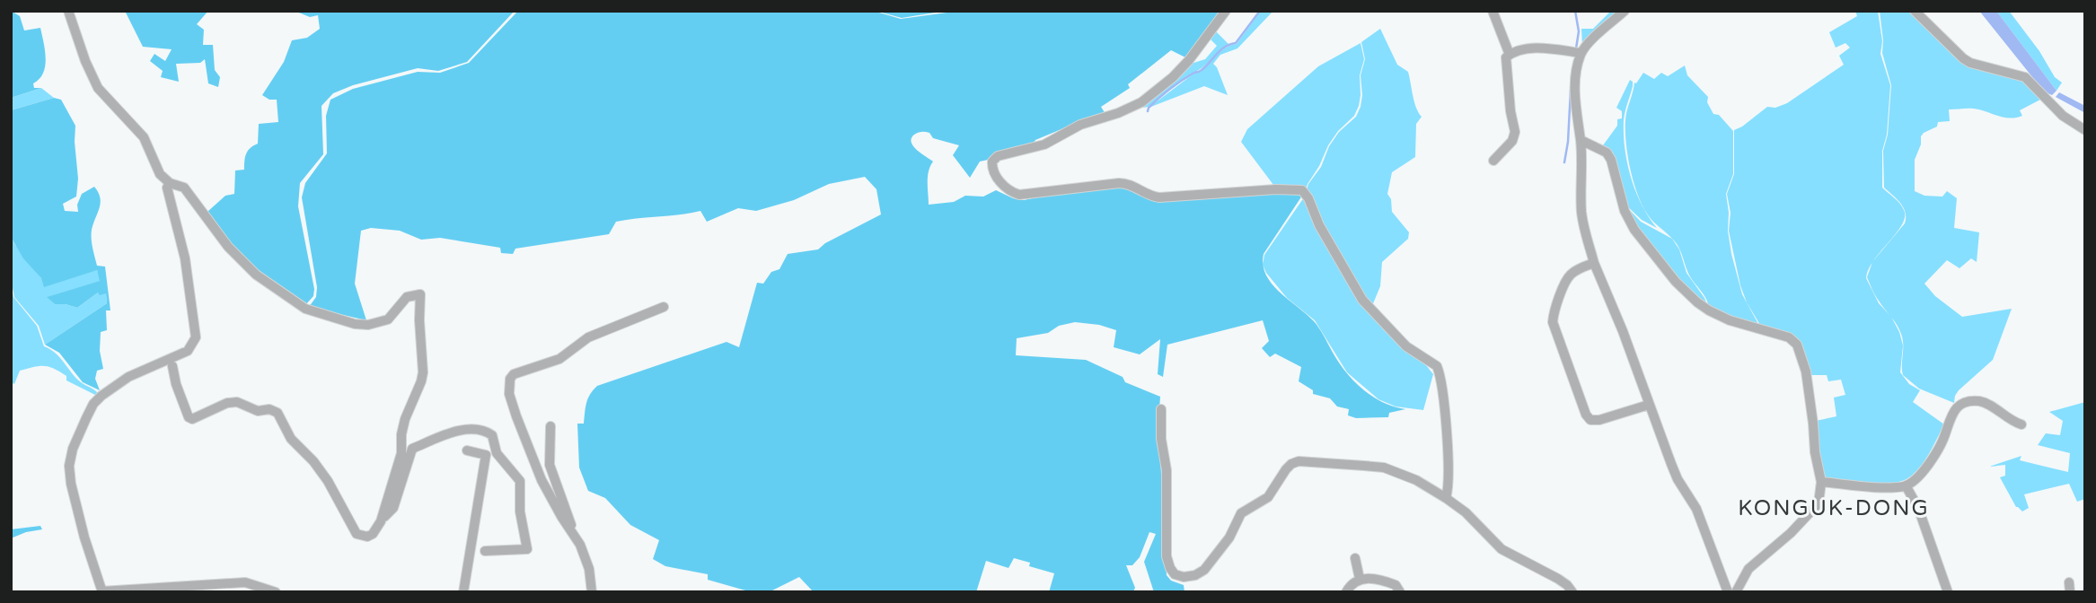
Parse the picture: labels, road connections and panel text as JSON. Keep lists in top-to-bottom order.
{
  "districts": ["KONGUK-DONG"]
}
